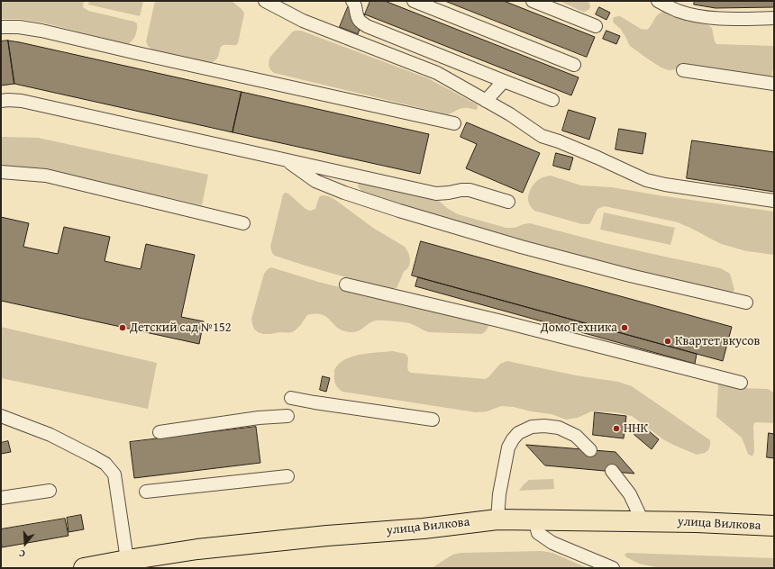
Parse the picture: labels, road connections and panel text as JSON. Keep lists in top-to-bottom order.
{
  "streets": {
    "main road": ["улица Вилкова"]
  },
  "places": [
    "Детский сад №152",
    "ДомоТехника",
    "Квартет вкусов",
    "ННК"
  ],
  "north": "bottom"
}
